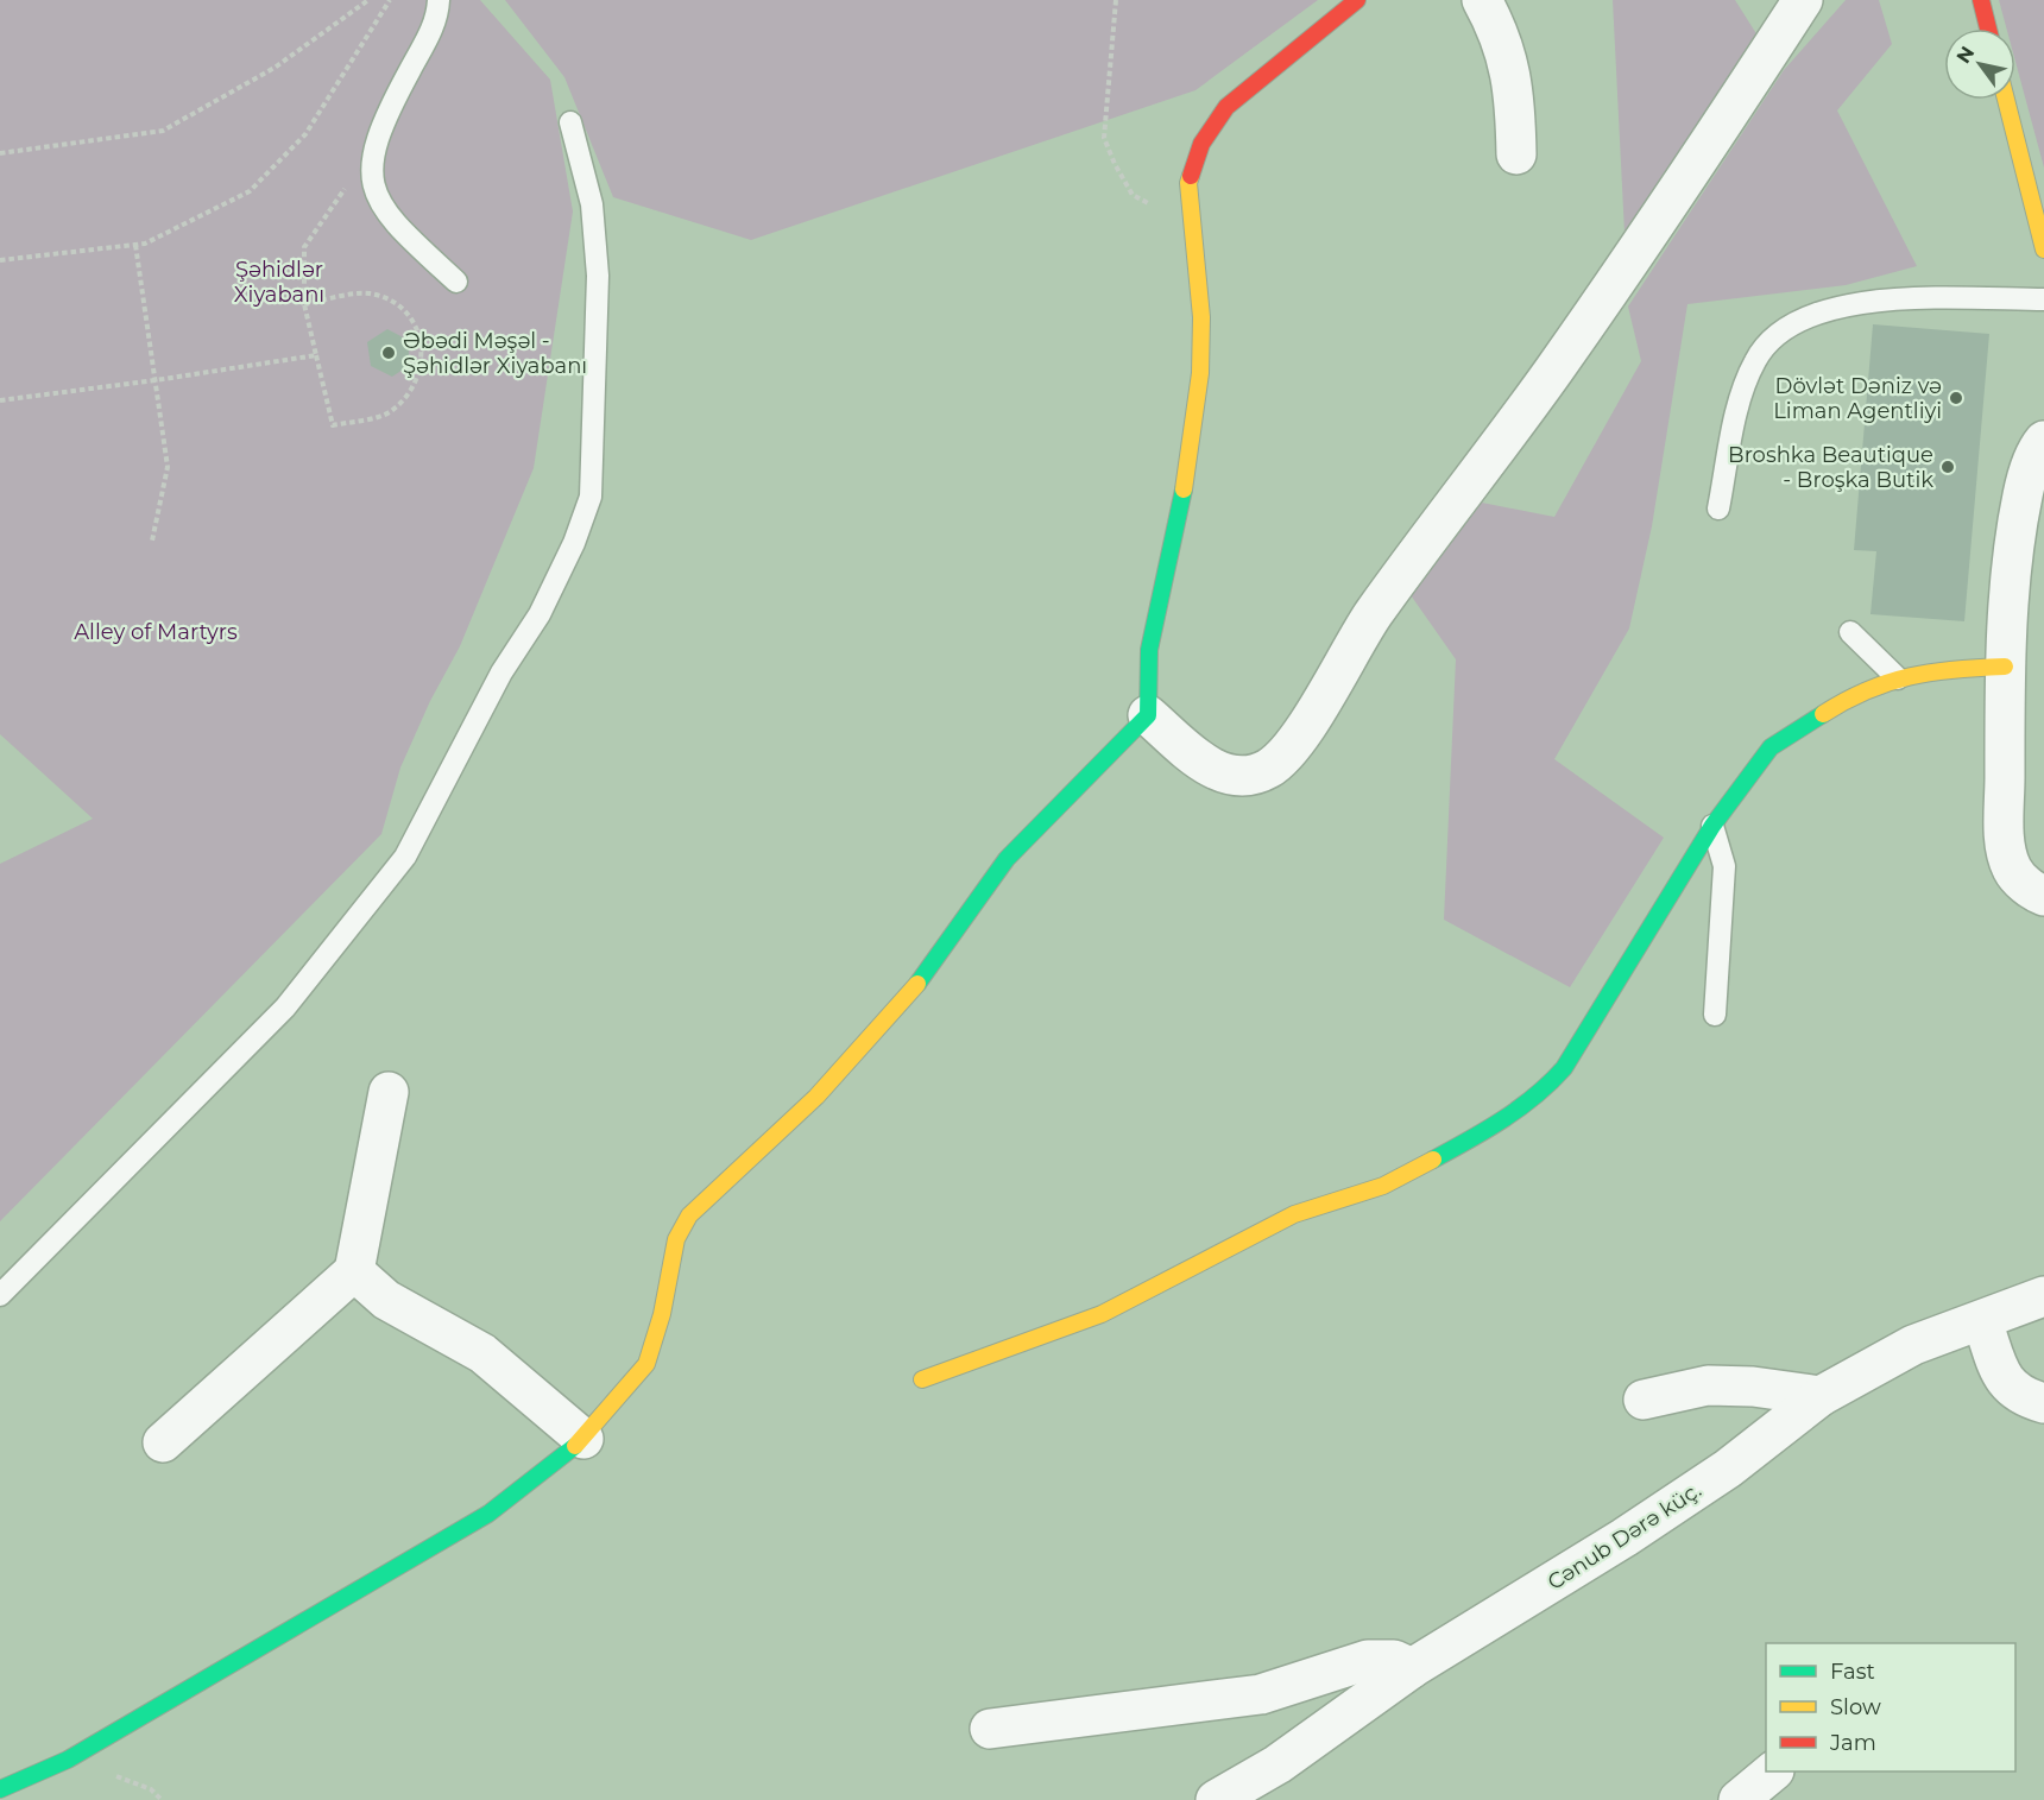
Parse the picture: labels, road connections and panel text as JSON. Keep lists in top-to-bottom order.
{
  "streets": {
    "street": ["Cənub Dərə küç."]
  },
  "parks": ["Şəhidlər Xiyabanı", "Alley of Martyrs"],
  "places": ["Əbədi Məşəl - Şəhidlər Xiyabanı", "Dövlət Dəniz və Liman Agentliyi", "Broshka Beautique - Broşka Butik"],
  "legend": ["Fast", "Slow", "Jam"],
  "north": "top left"
}
